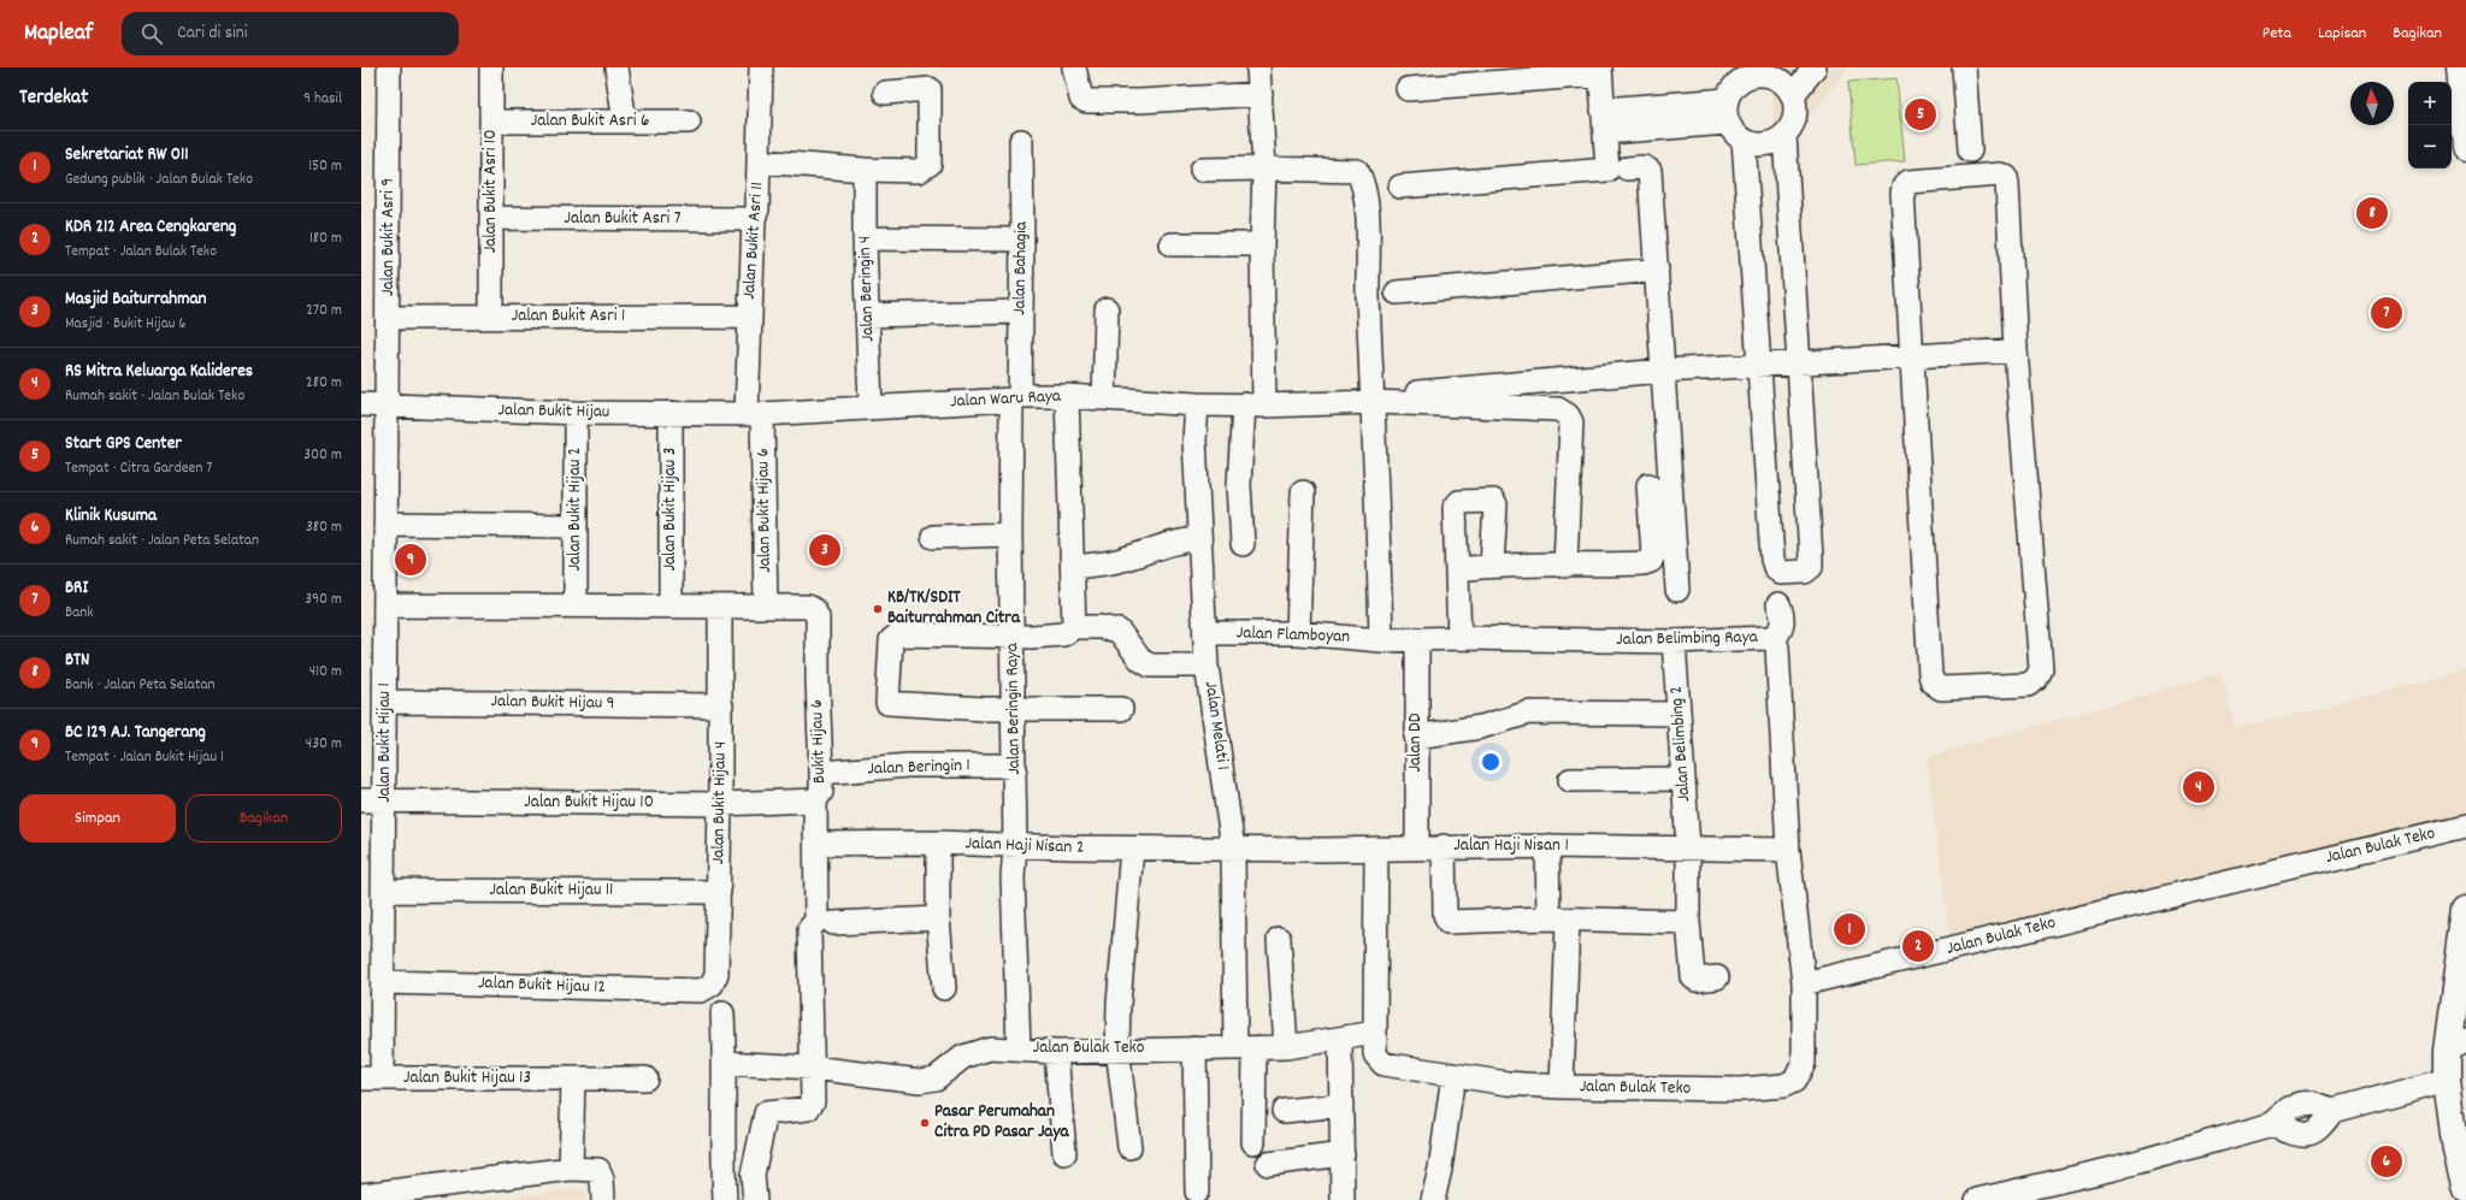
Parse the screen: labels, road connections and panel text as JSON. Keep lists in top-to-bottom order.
{
  "streets": {
    "street": [
      "Jalan Bukit Asri 6",
      "Jalan Bukit Asri 10",
      "Jalan Bukit Asri 7",
      "Jalan Bukit Asri 9",
      "Jalan Bukit Asri 11",
      "Jalan Bahagia",
      "Jalan Beringin 4",
      "Jalan Bukit Asri 1",
      "Jalan Waru Raya",
      "Jalan Bukit Hijau",
      "Jalan Bukit Hijau 2",
      "Jalan Bukit Hijau 3",
      "Jalan Bukit Hijau 6",
      "Jalan Flamboyan",
      "Jalan Belimbing Raya",
      "Jalan Bukit Hijau 9",
      "Jalan Beringin Raya",
      "Jalan Melati 1",
      "Bukit Hijau 6",
      "Jalan Bukit Hijau 1",
      "Jalan DD",
      "Jalan Belimbing 2",
      "Jalan Beringin 1",
      "Jalan Bukit Hijau 10",
      "Jalan Bukit Hijau 4",
      "Jalan Haji Nisan 2",
      "Jalan Haji Nisan 1",
      "Jalan Bulak Teko",
      "Jalan Bukit Hijau 11",
      "Jalan Bukit Hijau 12",
      "Jalan Bukit Hijau 13"
    ]
  },
  "crossings": [
    ["Jalan Bukit Asri 6", "Jalan Bukit Asri 10"],
    ["Jalan Bukit Asri 10", "Jalan Bukit Asri 7"],
    ["Jalan Bukit Asri 10", "Jalan Bukit Asri 1"],
    ["Jalan Bukit Asri 7", "Jalan Bukit Asri 11"],
    ["Jalan Bukit Asri 9", "Jalan Bukit Asri 1"],
    ["Jalan Bukit Asri 9", "Jalan Bukit Hijau"],
    ["Jalan Bukit Asri 9", "Jalan Bukit Hijau 1"],
    ["Jalan Bukit Asri 11", "Jalan Bukit Asri 1"],
    ["Jalan Bukit Asri 11", "Jalan Waru Raya"],
    ["Jalan Bukit Asri 11", "Jalan Bukit Hijau"],
    ["Jalan Bukit Asri 11", "Jalan Bukit Hijau 6"],
    ["Jalan Bahagia", "Jalan Waru Raya"],
    ["Jalan Bahagia", "Jalan Beringin Raya"],
    ["Jalan Beringin 4", "Jalan Waru Raya"],
    ["Jalan Waru Raya", "Jalan Bukit Hijau"],
    ["Jalan Waru Raya", "Jalan Bukit Hijau 6"],
    ["Jalan Waru Raya", "Jalan Beringin Raya"],
    ["Jalan Bukit Hijau", "Jalan Bukit Hijau 2"],
    ["Jalan Bukit Hijau", "Jalan Bukit Hijau 3"],
    ["Jalan Bukit Hijau", "Jalan Bukit Hijau 6"],
    ["Jalan Bukit Hijau", "Jalan Bukit Hijau 1"],
    ["Jalan Bukit Hijau 2", "Bukit Hijau 6"],
    ["Jalan Bukit Hijau 3", "Bukit Hijau 6"],
    ["Jalan Bukit Hijau 6", "Bukit Hijau 6"],
    ["Jalan Flamboyan", "Jalan Belimbing Raya"],
    ["Jalan Flamboyan", "Jalan DD"],
    ["Jalan Belimbing Raya", "Jalan DD"],
    ["Jalan Belimbing Raya", "Jalan Belimbing 2"],
    ["Jalan Belimbing Raya", "Jalan Haji Nisan 1"],
    ["Jalan Belimbing Raya", "Jalan Bulak Teko"],
    ["Jalan Bukit Hijau 9", "Jalan Bukit Hijau 1"],
    ["Jalan Bukit Hijau 9", "Jalan Bukit Hijau 4"],
    ["Jalan Beringin Raya", "Jalan Melati 1"],
    ["Jalan Beringin Raya", "Jalan Beringin 1"],
    ["Jalan Beringin Raya", "Jalan Haji Nisan 2"],
    ["Jalan Beringin Raya", "Jalan Bulak Teko"],
    ["Jalan Melati 1", "Jalan Haji Nisan 2"],
    ["Jalan Melati 1", "Jalan Haji Nisan 1"],
    ["Jalan Melati 1", "Jalan Bulak Teko"],
    ["Bukit Hijau 6", "Jalan Bukit Hijau 1"],
    ["Bukit Hijau 6", "Jalan Beringin 1"],
    ["Bukit Hijau 6", "Jalan Bukit Hijau 10"],
    ["Bukit Hijau 6", "Jalan Bukit Hijau 4"],
    ["Bukit Hijau 6", "Jalan Haji Nisan 2"],
    ["Bukit Hijau 6", "Jalan Bulak Teko"],
    ["Jalan Bukit Hijau 1", "Jalan Bukit Hijau 10"],
    ["Jalan Bukit Hijau 1", "Jalan Bukit Hijau 11"],
    ["Jalan Bukit Hijau 1", "Jalan Bukit Hijau 12"],
    ["Jalan Bukit Hijau 1", "Jalan Bukit Hijau 13"],
    ["Jalan DD", "Jalan Haji Nisan 1"],
    ["Jalan Belimbing 2", "Jalan Haji Nisan 1"],
    ["Jalan Bukit Hijau 10", "Jalan Bukit Hijau 4"],
    ["Jalan Bukit Hijau 4", "Jalan Bukit Hijau 11"],
    ["Jalan Bukit Hijau 4", "Jalan Bukit Hijau 12"],
    ["Jalan Haji Nisan 2", "Jalan Haji Nisan 1"],
    ["Jalan Haji Nisan 1", "Jalan Bulak Teko"]
  ],
  "places": ["KB/TK/SDIT Baiturrahman Citra", "Pasar Perumahan Citra PD Pasar Jaya"],
  "north": "top",
  "page": {
    "header": "Mapleaf",
    "search": "Cari di sini",
    "nav": ["Peta", "Lapisan", "Bagikan"],
    "heading": ["Terdekat", "9 hasil"],
    "map_buttons": ["+", "−"],
    "pins": [
      "5",
      "8",
      "7",
      "3",
      "9",
      "4",
      "1",
      "2",
      "6"
    ],
    "list": [
      {
        "mark": "1",
        "name": "Sekretariat RW 011",
        "note": "Gedung publik · Jalan Bulak Teko",
        "value": "150 m"
      },
      {
        "mark": "2",
        "name": "KDR 212 Area Cengkareng",
        "note": "Tempat · Jalan Bulak Teko",
        "value": "180 m"
      },
      {
        "mark": "3",
        "name": "Masjid Baiturrahman",
        "note": "Masjid · Bukit Hijau 6",
        "value": "270 m"
      },
      {
        "mark": "4",
        "name": "RS Mitra Keluarga Kalideres",
        "note": "Rumah sakit · Jalan Bulak Teko",
        "value": "280 m"
      },
      {
        "mark": "5",
        "name": "Start GPS Center",
        "note": "Tempat · Citra Gardeen 7",
        "value": "300 m"
      },
      {
        "mark": "6",
        "name": "Klinik Kusuma",
        "note": "Rumah sakit · Jalan Peta Selatan",
        "value": "380 m"
      },
      {
        "mark": "7",
        "name": "BRI",
        "note": "Bank",
        "value": "390 m"
      },
      {
        "mark": "8",
        "name": "BTN",
        "note": "Bank · Jalan Peta Selatan",
        "value": "410 m"
      },
      {
        "mark": "9",
        "name": "BC 129 AJ. Tangerang",
        "note": "Tempat · Jalan Bukit Hijau 1",
        "value": "430 m"
      }
    ],
    "buttons": ["Simpan", "Bagikan"]
  }
}
